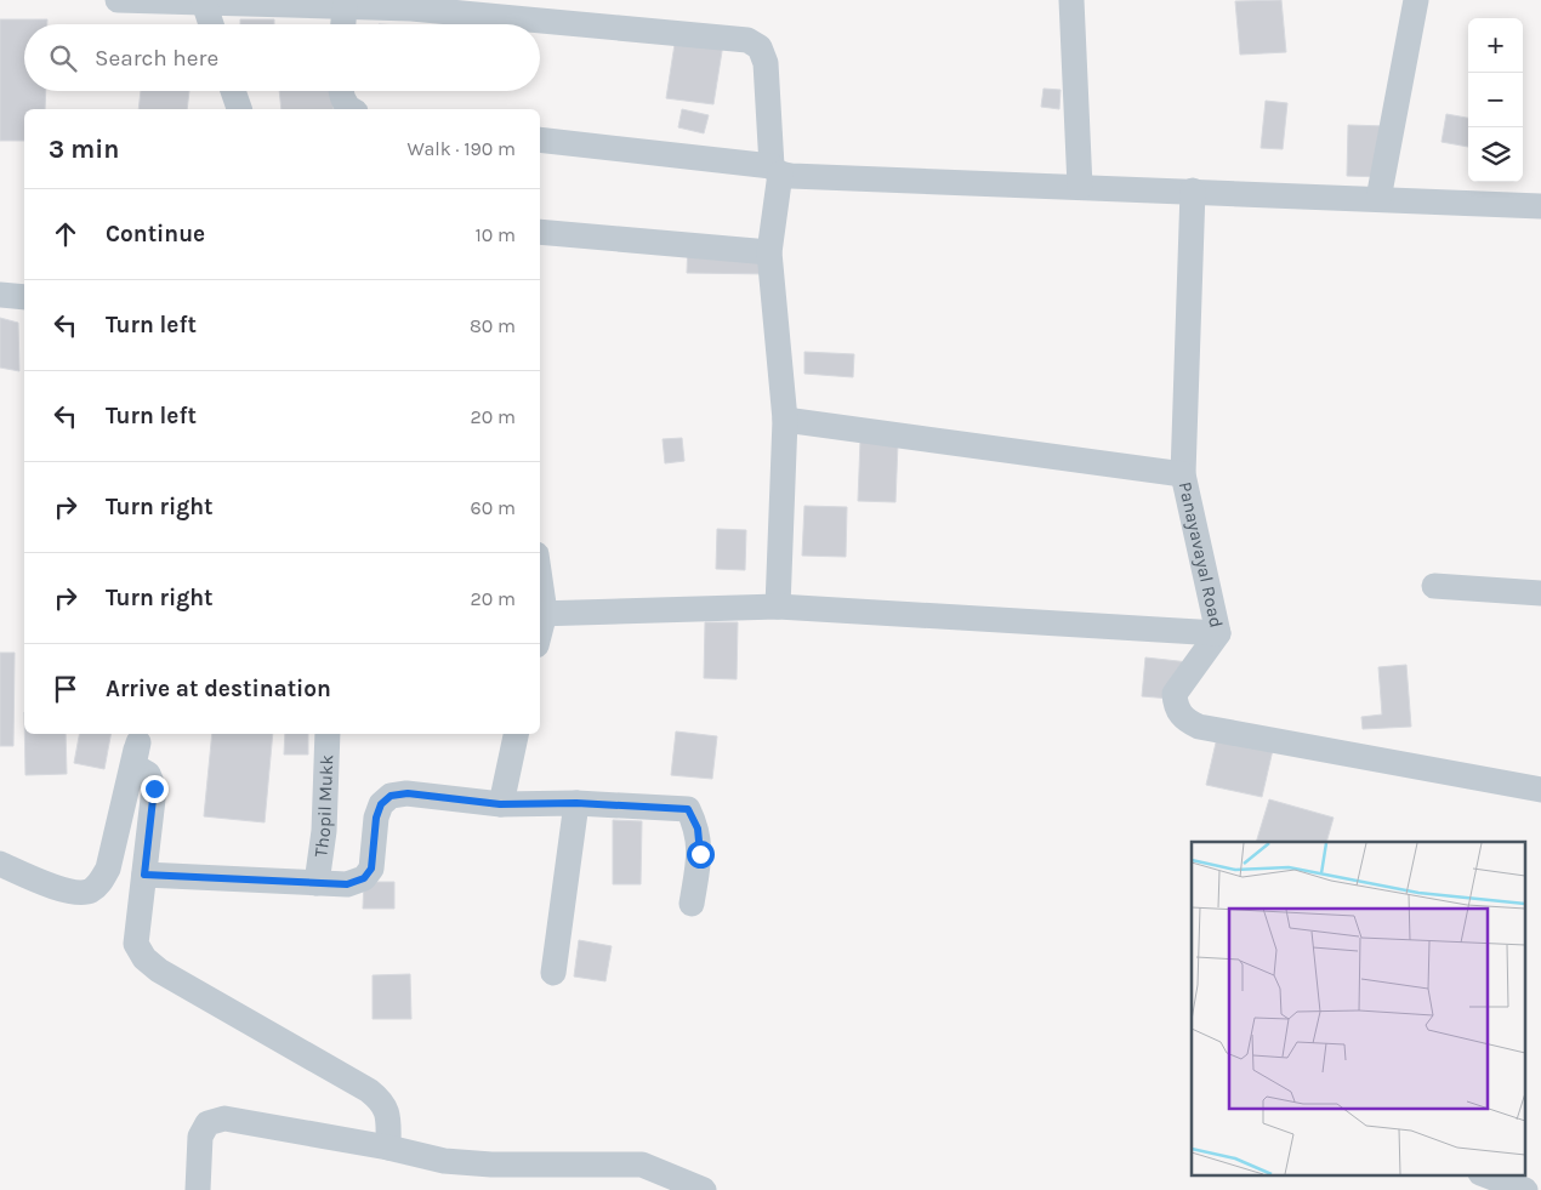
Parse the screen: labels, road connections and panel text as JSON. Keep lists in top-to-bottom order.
{
  "streets": {
    "street": ["Panayavayal Road", "Thopil Mukk"]
  },
  "page": {
    "map_buttons": ["+", "−"],
    "search": "Search here",
    "heading": ["3 min", "Walk · 190 m"],
    "list": [
      ["Continue", "10 m"],
      ["Turn left", "80 m"],
      ["Turn left", "20 m"],
      ["Turn right", "60 m"],
      ["Turn right", "20 m"],
      "Arrive at destination"
    ]
  }
}
